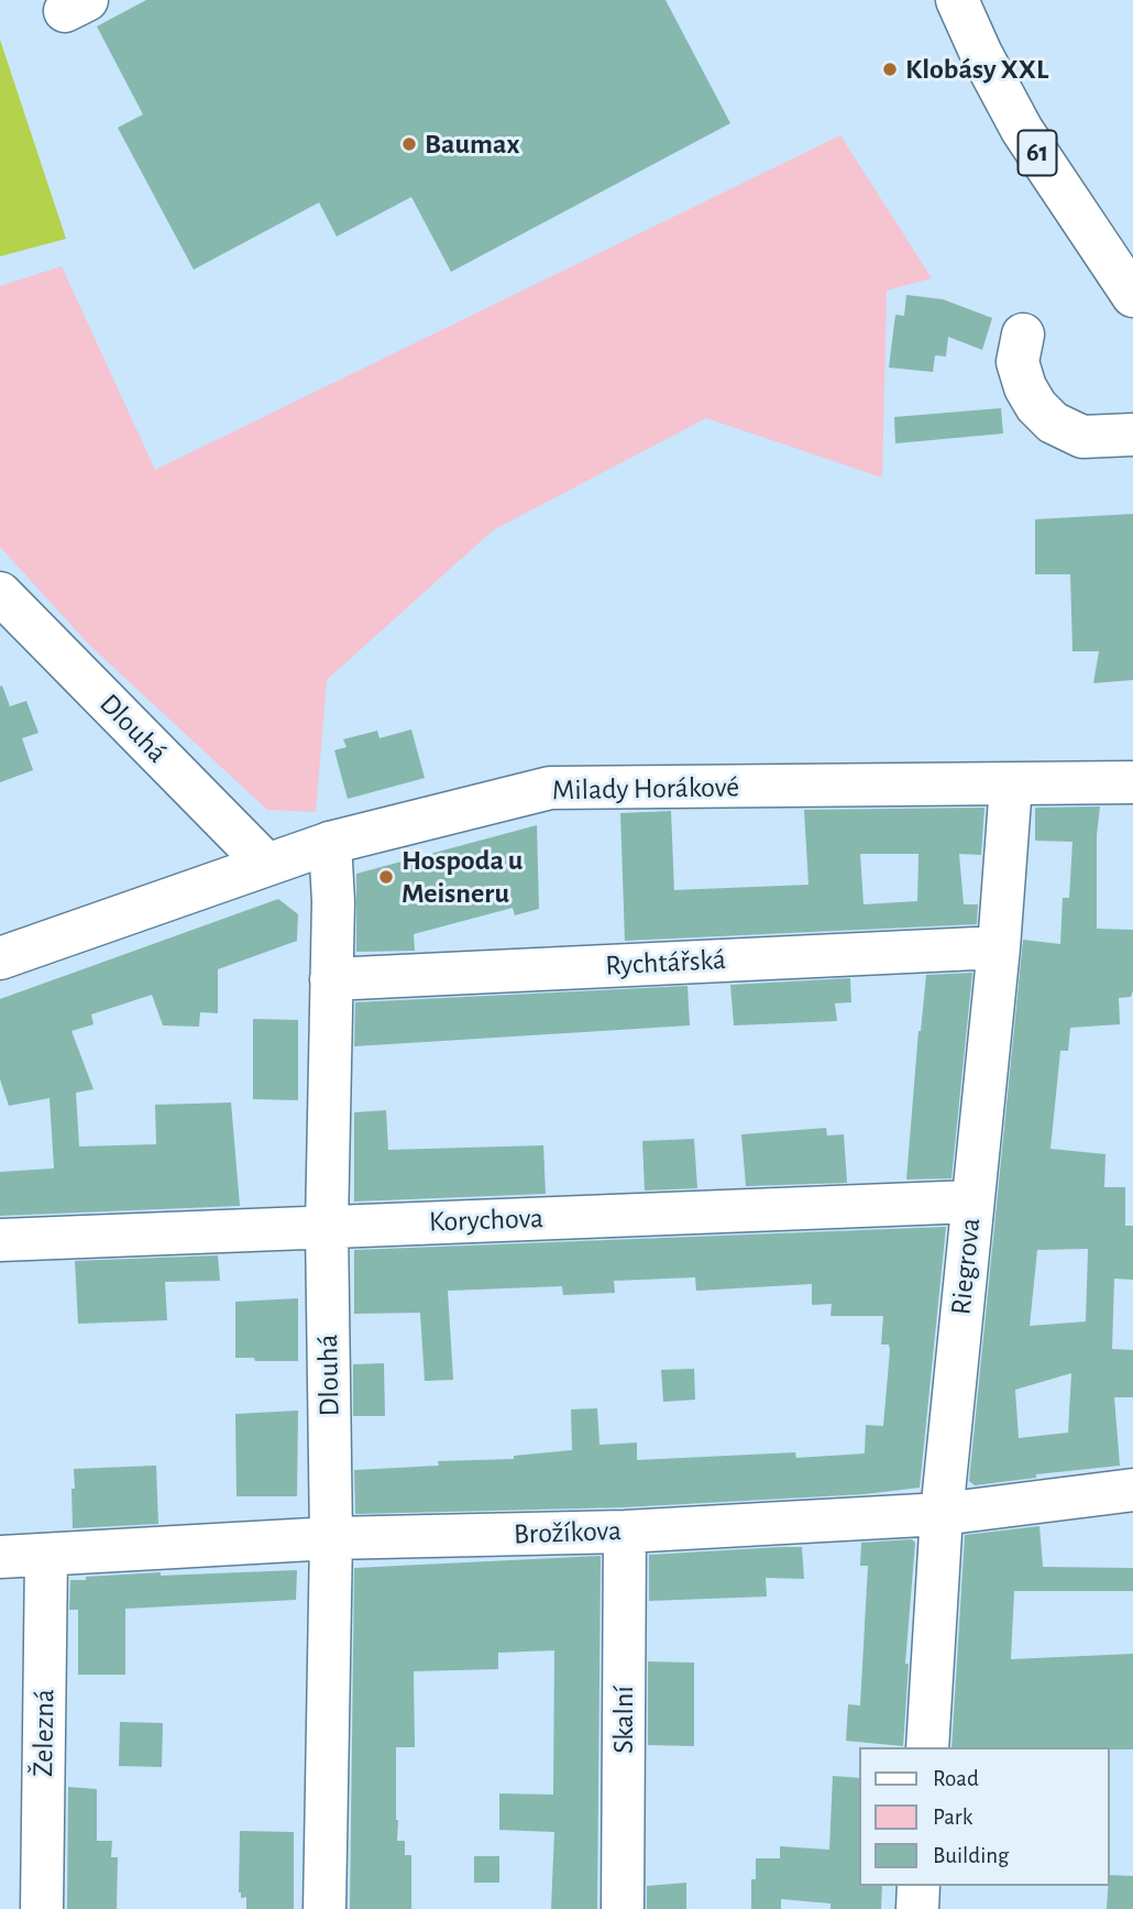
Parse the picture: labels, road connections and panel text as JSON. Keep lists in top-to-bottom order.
{
  "streets": {
    "street": [
      "61",
      "Dlouhá",
      "Milady Horákové",
      "Rychtářská",
      "Korychova",
      "Riegrova",
      "Brožíkova",
      "Skalní",
      "Železná"
    ]
  },
  "crossings": [
    ["Dlouhá", "Milady Horákové"],
    ["Dlouhá", "Rychtářská"],
    ["Dlouhá", "Korychova"],
    ["Dlouhá", "Brožíkova"],
    ["Milady Horákové", "Riegrova"],
    ["Rychtářská", "Riegrova"],
    ["Korychova", "Riegrova"],
    ["Riegrova", "Brožíkova"],
    ["Brožíkova", "Skalní"],
    ["Brožíkova", "Železná"]
  ],
  "places": ["Klobásy XXL", "Baumax", "Hospoda u Meisneru"],
  "legend": ["Road", "Park", "Building"]
}
